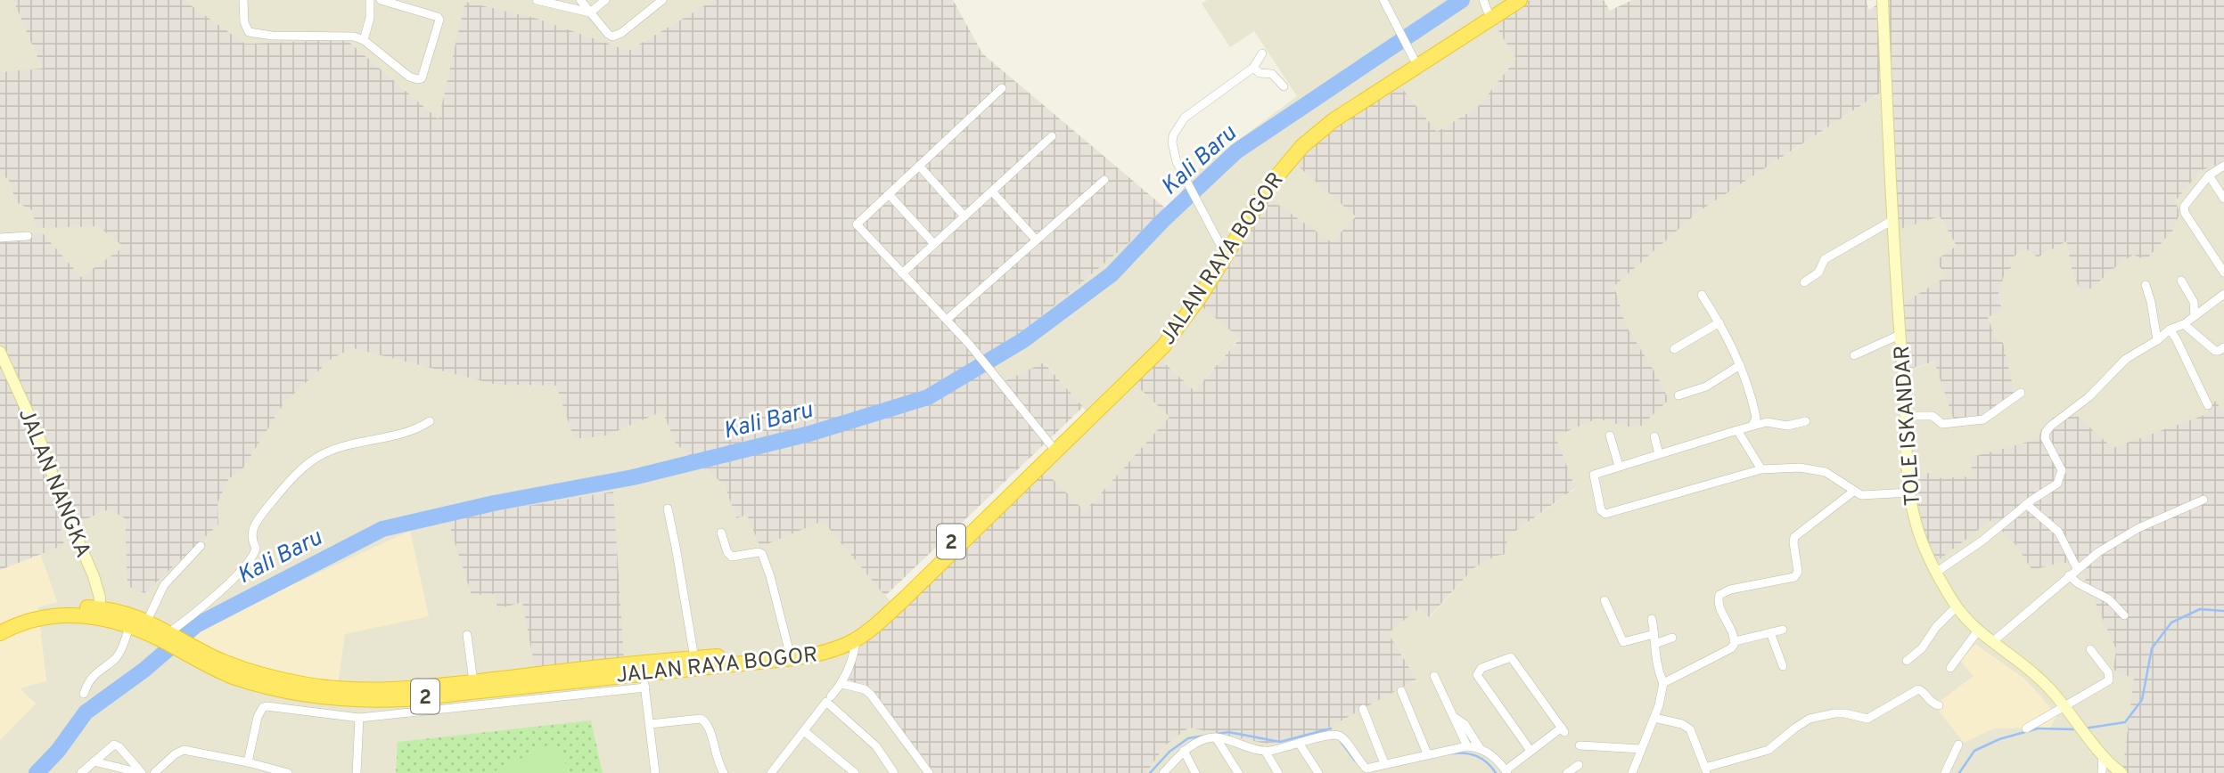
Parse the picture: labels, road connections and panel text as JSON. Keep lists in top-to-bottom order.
{
  "streets": {
    "highway": ["JALAN RAYA BOGOR", "2"],
    "main road": ["TOLE ISKANDAR", "JALAN NANGKA"]
  },
  "crossings": [
    ["JALAN RAYA BOGOR", "JALAN NANGKA"]
  ],
  "water": ["Kali Baru"]
}
